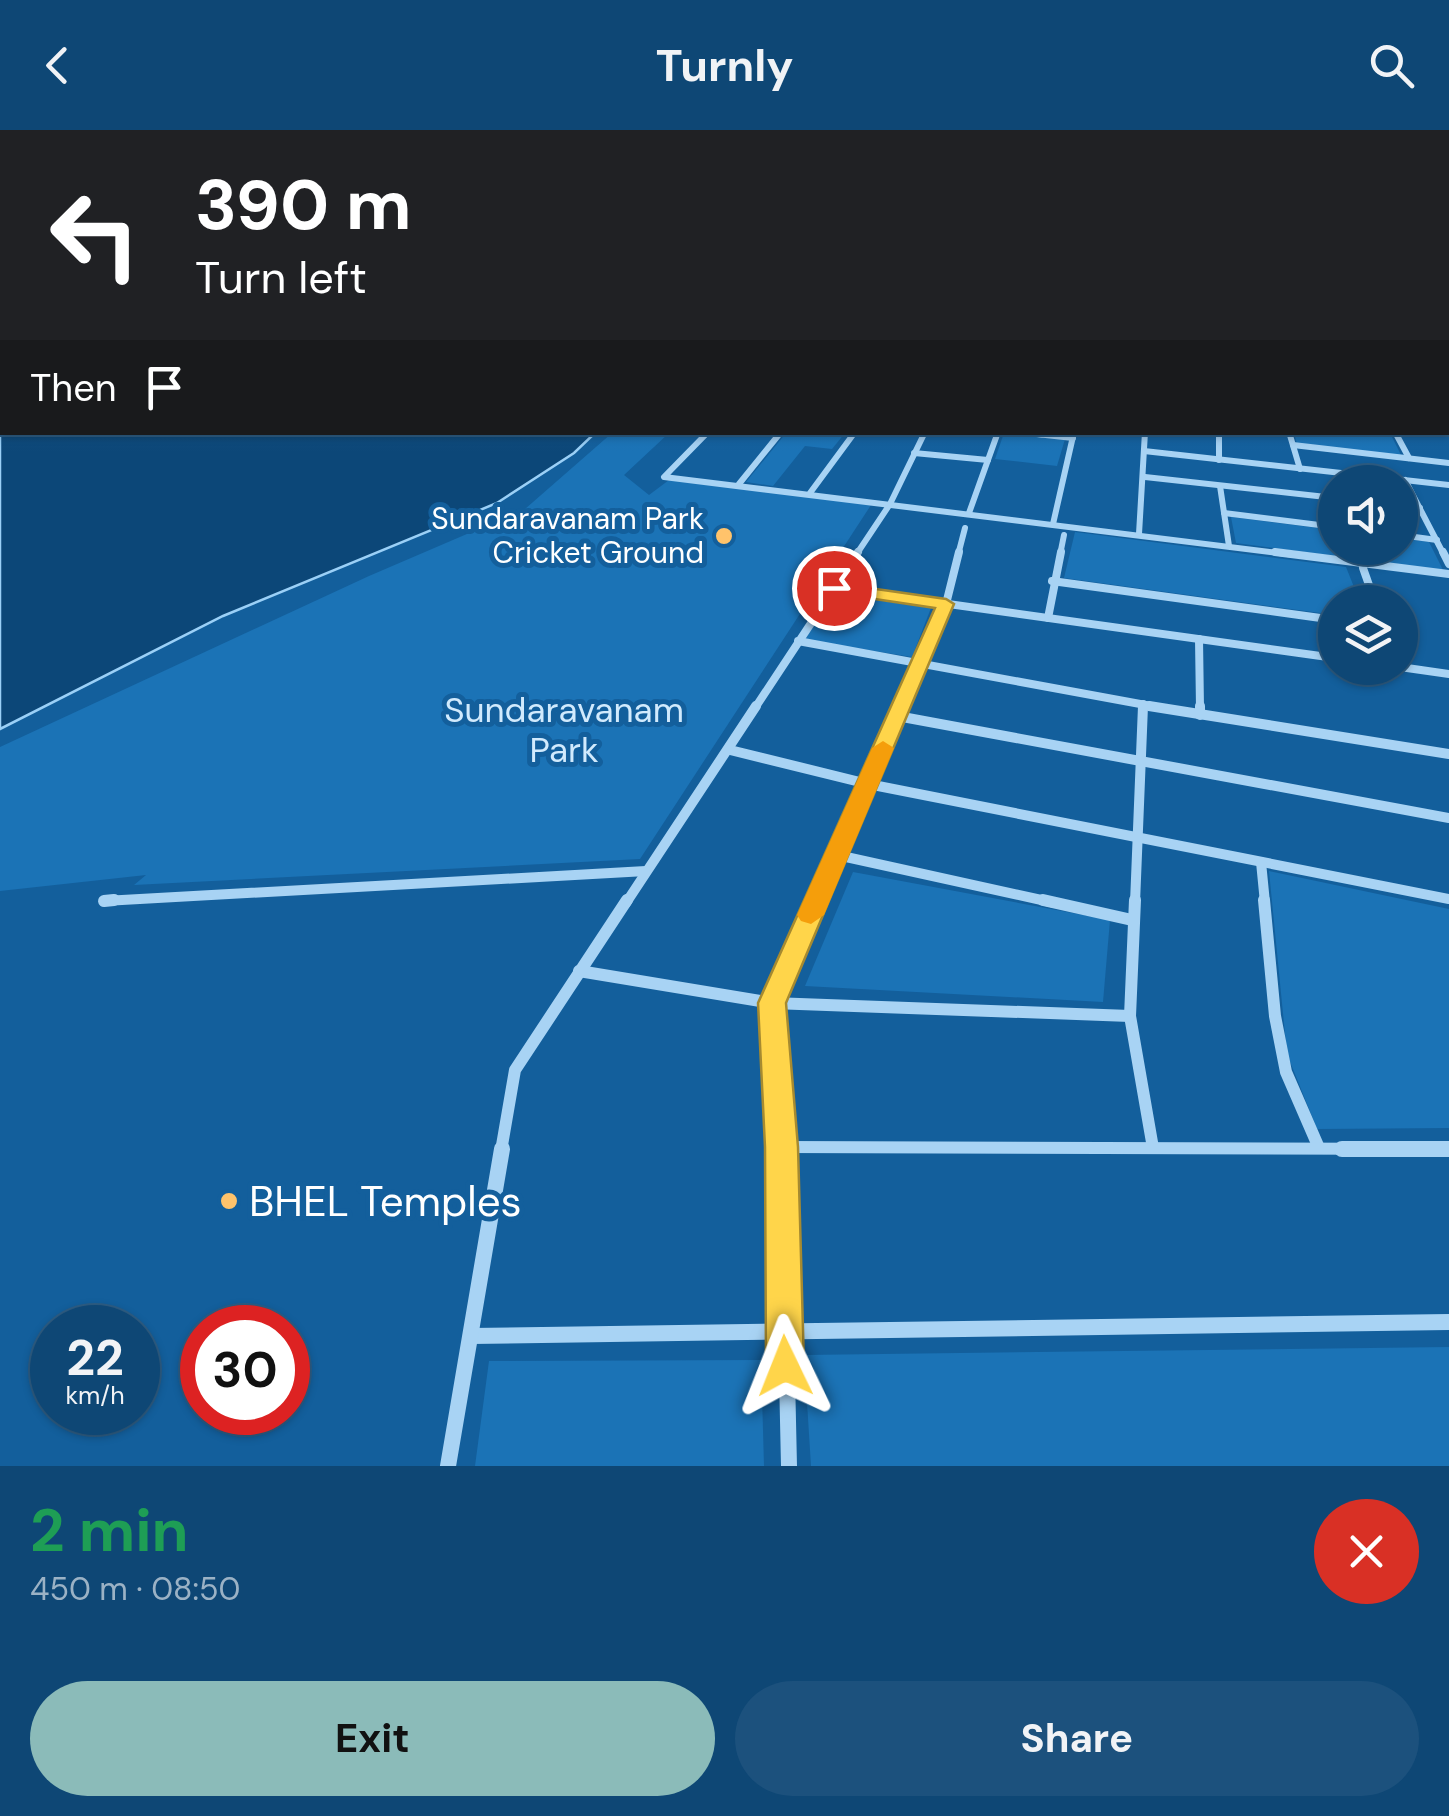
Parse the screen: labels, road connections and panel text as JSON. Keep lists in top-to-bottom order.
{
  "parks": ["Sundaravanam Park"],
  "places": ["Sundaravanam Park Cricket Ground", "BHEL Temples"],
  "page": {
    "header": "Turnly",
    "turn": ["390 m", "Turn left"],
    "then": "Then",
    "speed": "22 km/h",
    "limit": "30",
    "heading": ["2 min", "450 m · 08:50"],
    "buttons": ["Exit", "Share"]
  }
}
